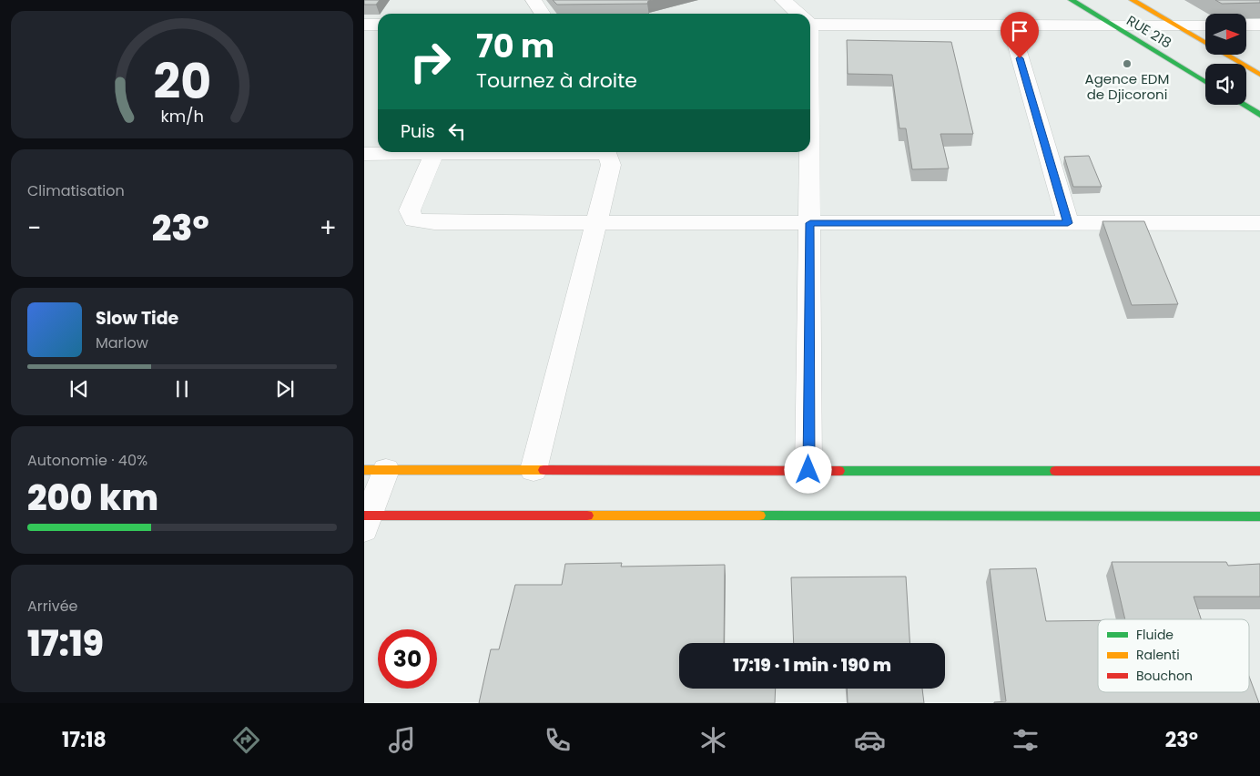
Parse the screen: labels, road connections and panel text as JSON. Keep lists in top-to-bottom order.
{
  "streets": {
    "main road": ["RUE 218"]
  },
  "places": ["Agence EDM de Djicoroni"],
  "legend": ["Fluide", "Ralenti", "Bouchon"],
  "north": "right",
  "page": {
    "turn": ["70 m", "Tournez à droite"],
    "then": "Puis",
    "tile": [
      "Climatisation",
      ["Autonomie · 40%", "200 km"],
      ["Arrivée", "17:19"]
    ],
    "heat": ["−", "23°", "+"],
    "song": ["Slow Tide", "Marlow"],
    "limit": "30",
    "trip": "17:19 · 1 min · 190 m",
    "tabs": ["17:18", "23°"],
    "gauge": ["20", "km/h"]
  }
}
